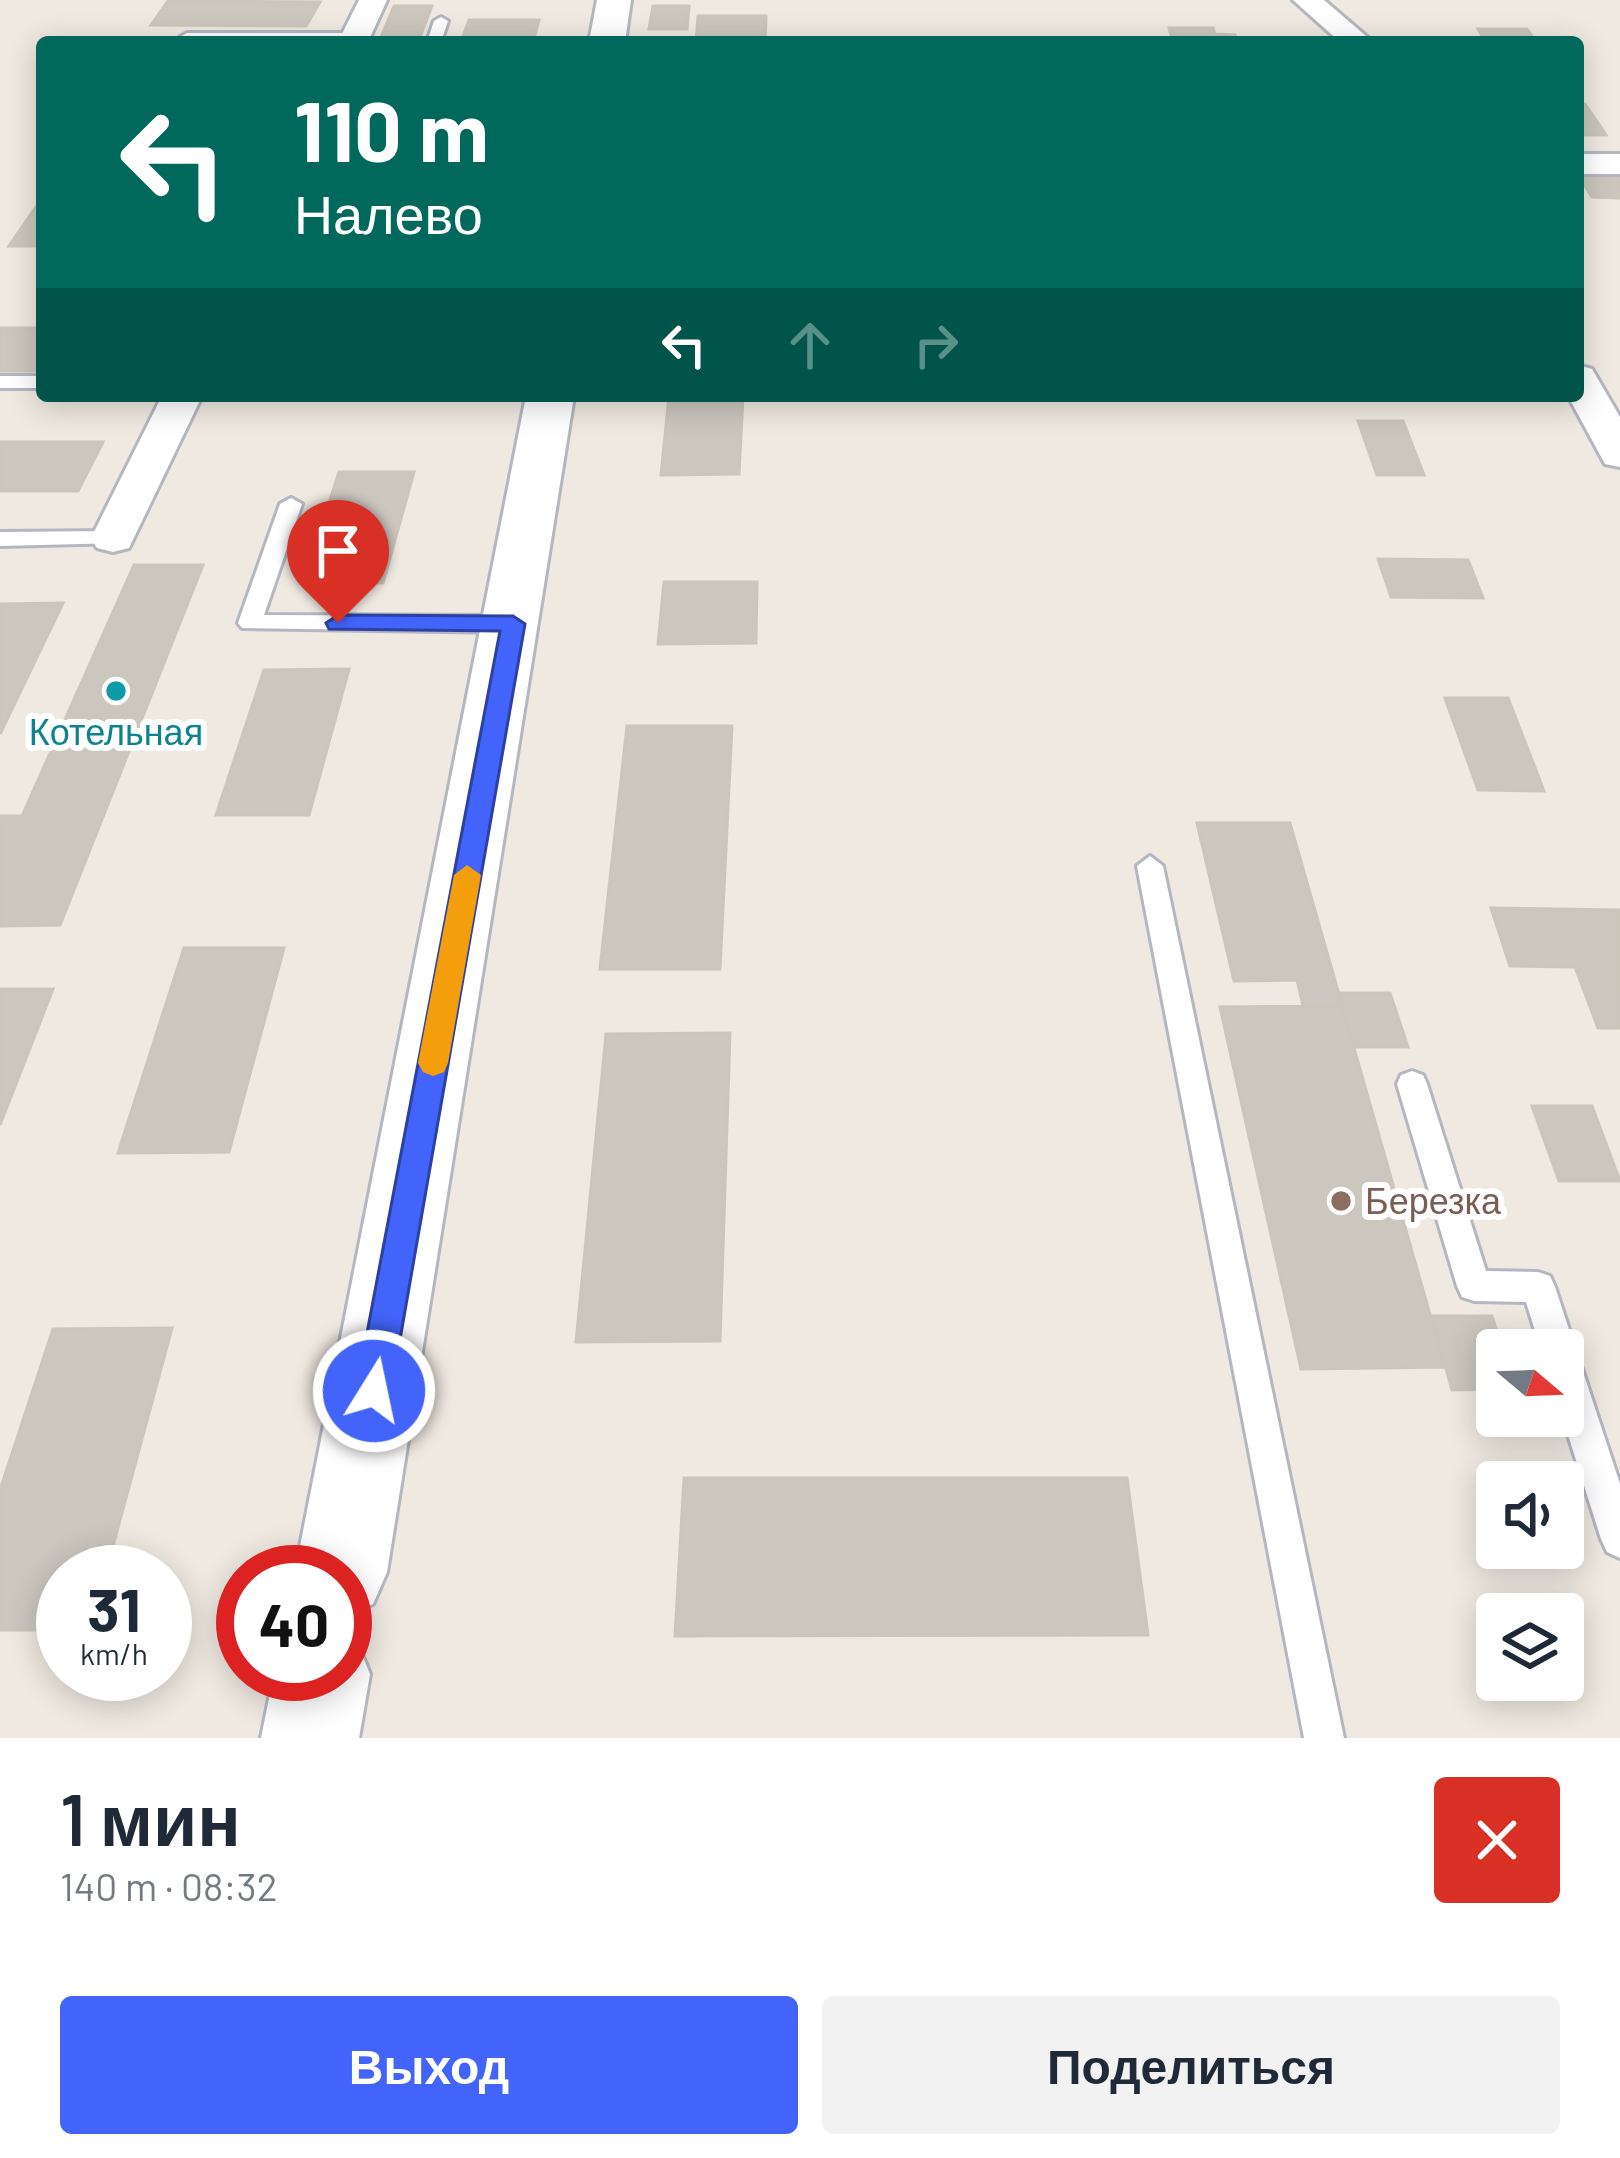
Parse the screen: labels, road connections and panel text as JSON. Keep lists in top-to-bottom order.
{
  "places": ["Котельная", "Березка"],
  "north": "right",
  "page": {
    "turn": ["110 m", "Налево"],
    "speed": "31 km/h",
    "limit": "40",
    "heading": ["1 мин", "140 m · 08:32"],
    "buttons": ["Выход", "Поделиться"]
  }
}
